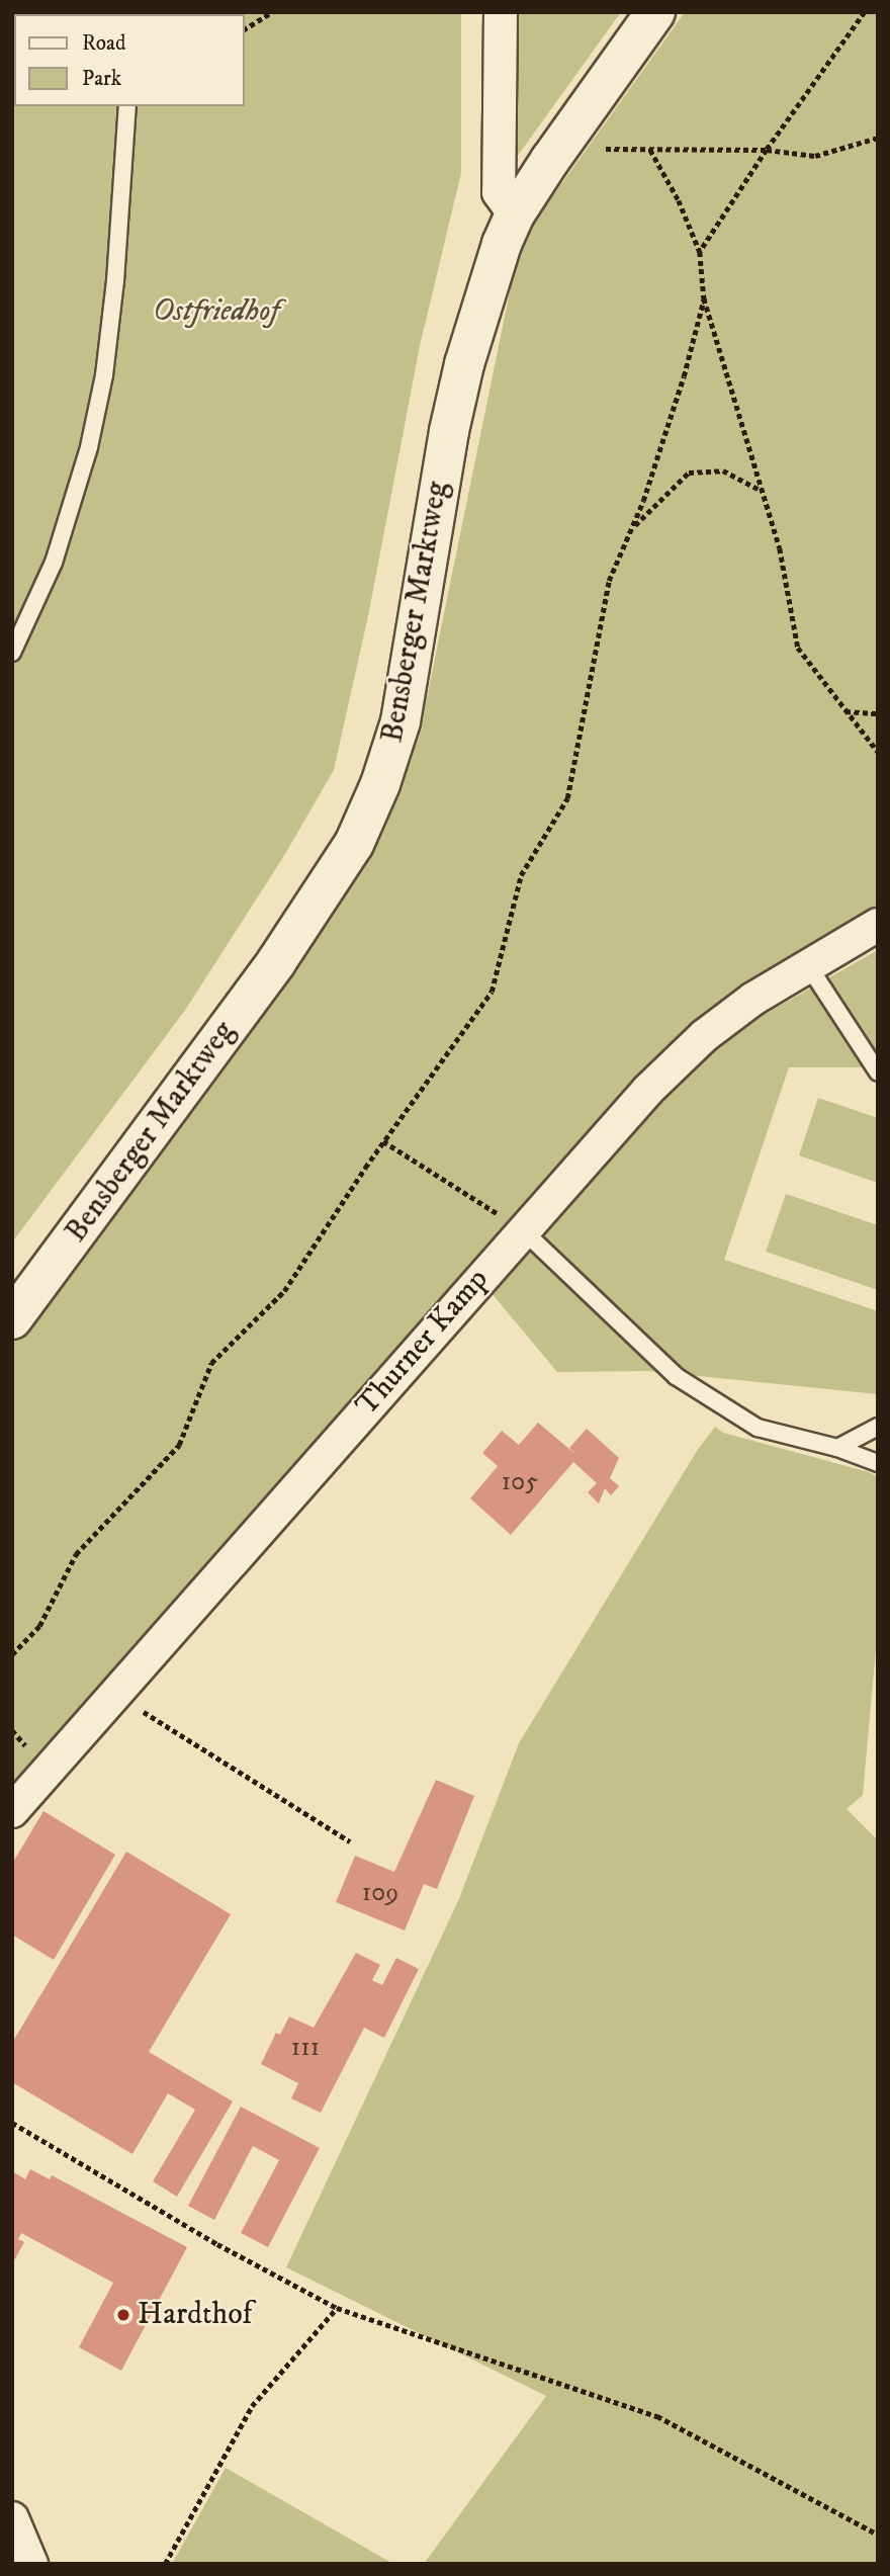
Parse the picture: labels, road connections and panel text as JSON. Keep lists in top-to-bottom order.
{
  "streets": {
    "street": ["Bensberger Marktweg", "Thurner Kamp"]
  },
  "parks": ["Ostfriedhof"],
  "places": ["Hardthof"],
  "house_numbers": ["105", "109", "111"],
  "legend": ["Road", "Park"]
}
